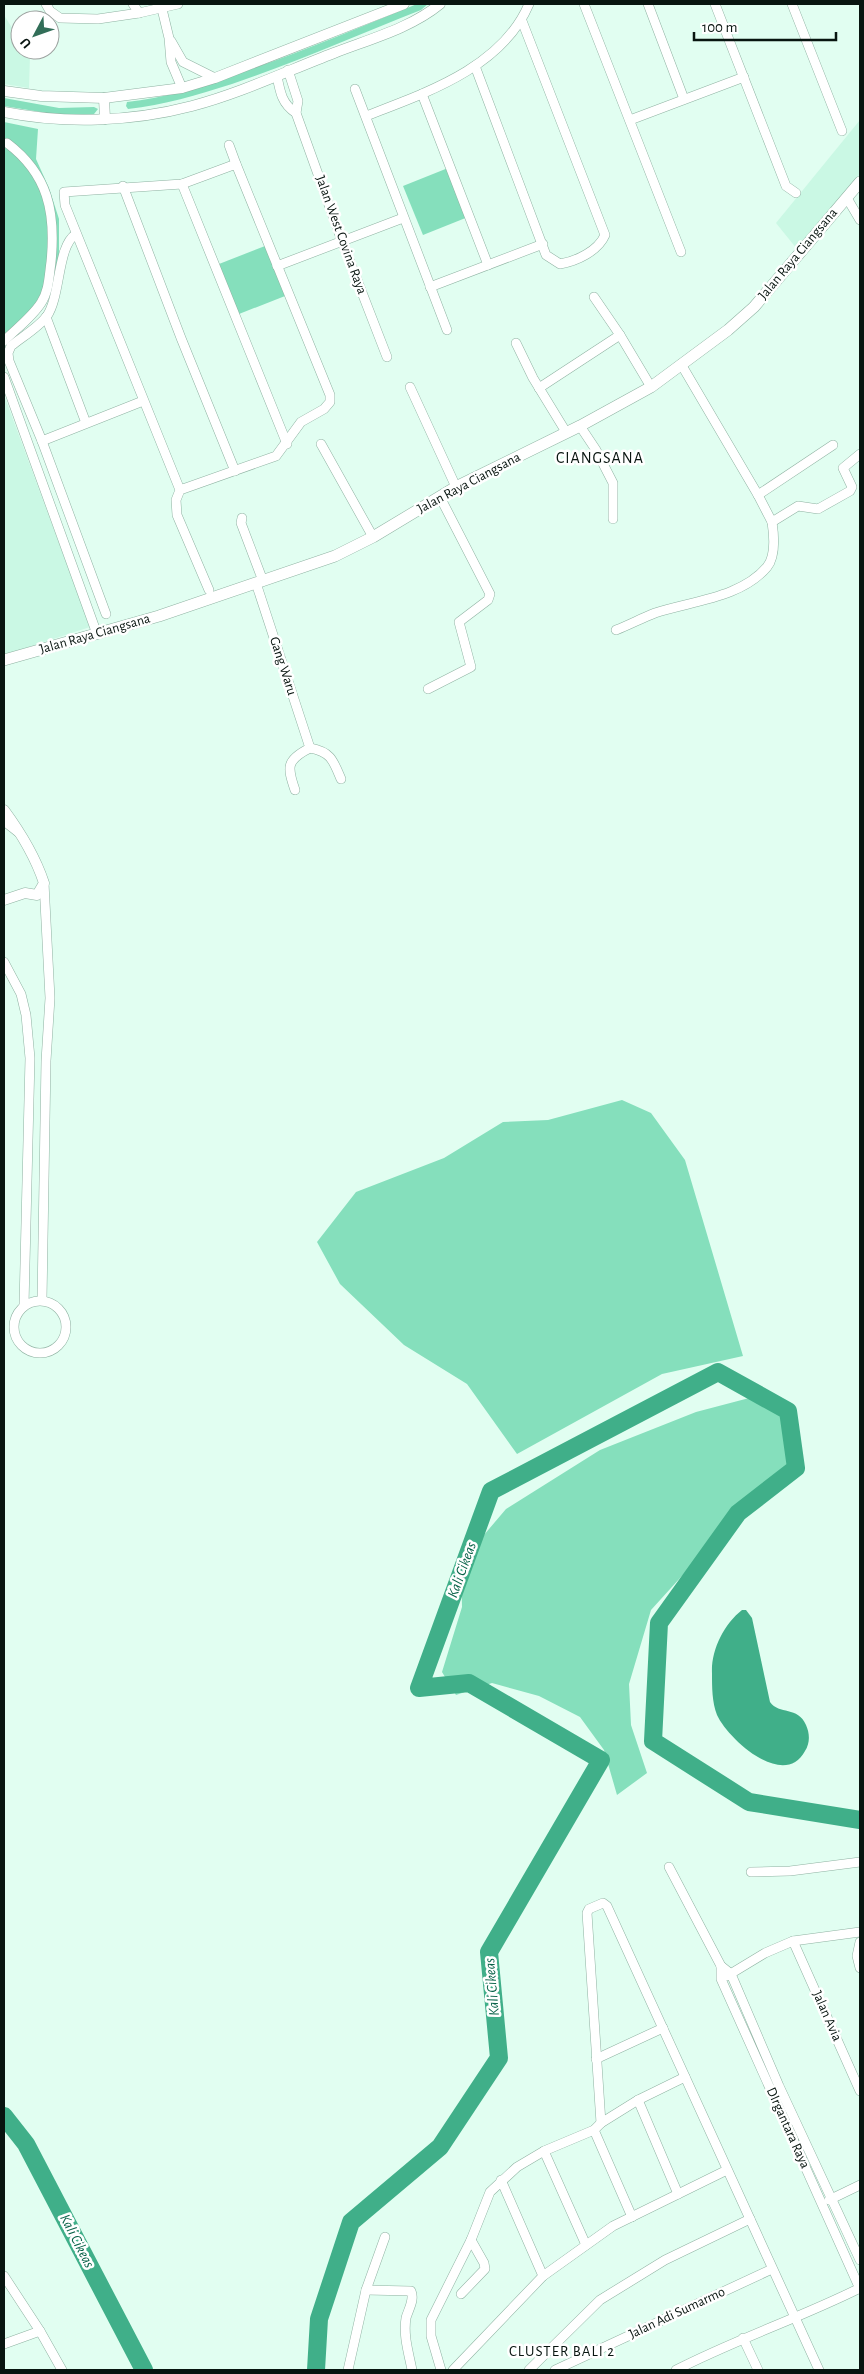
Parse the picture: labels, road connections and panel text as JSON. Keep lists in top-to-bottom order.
{
  "streets": {
    "main road": ["Jalan Raya Ciangsana"],
    "street": [
      "Jalan West Covina Raya",
      "Gang Waru",
      "Jalan Avia",
      "DIrgantara Raya",
      "Jalan Adi Sumarmo"
    ]
  },
  "crossings": [
    ["Jalan Raya Ciangsana", "Gang Waru"]
  ],
  "districts": ["CIANGSANA", "CLUSTER BALI 2"],
  "water": ["Kali Cikeas"],
  "scale_bar": "100 m",
  "north": "bottom left"
}
